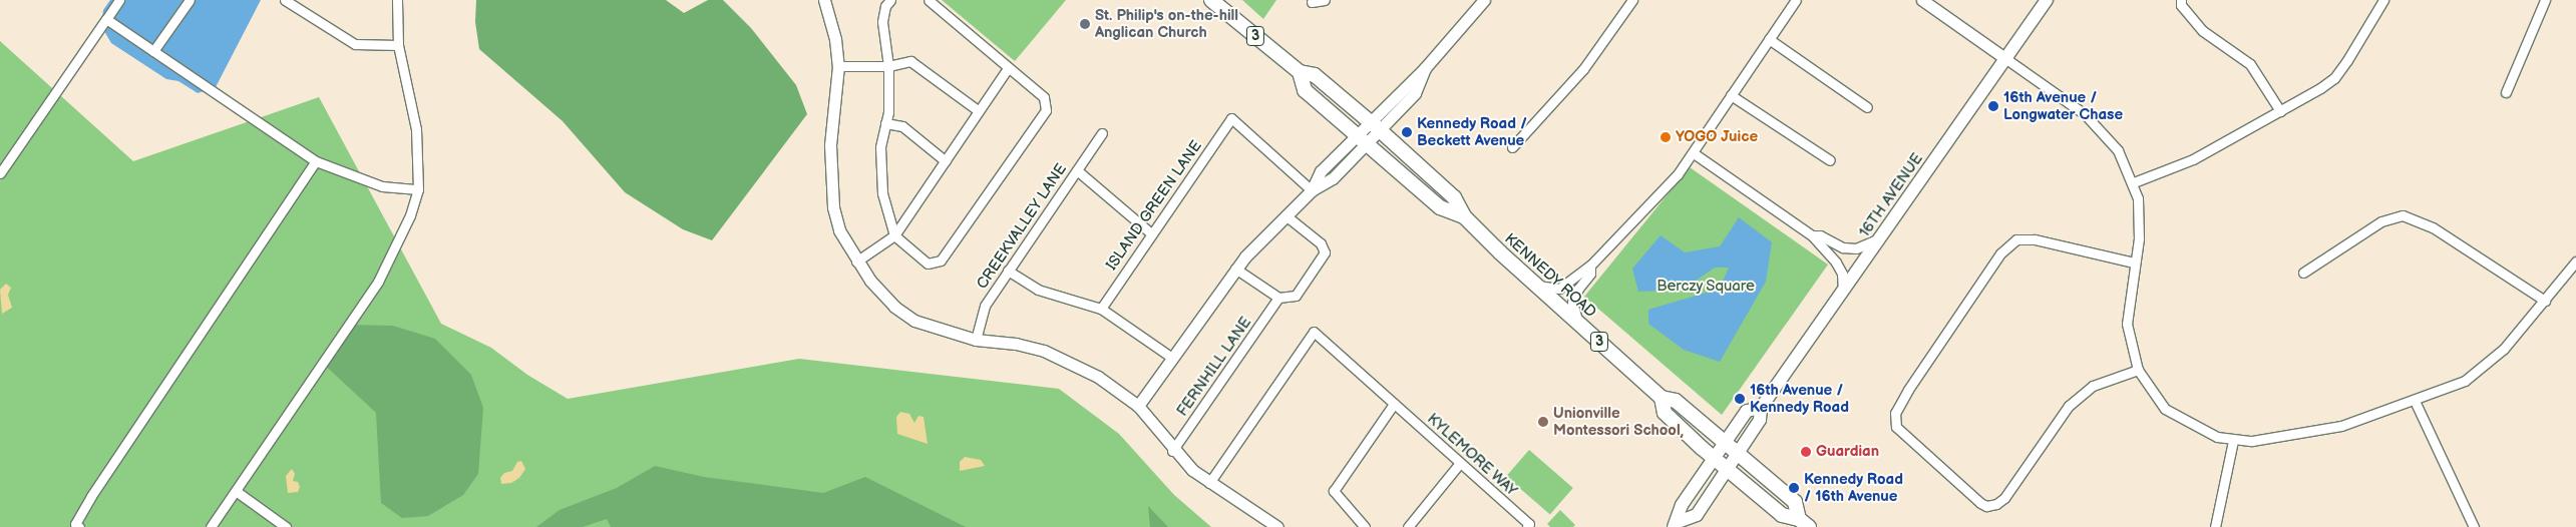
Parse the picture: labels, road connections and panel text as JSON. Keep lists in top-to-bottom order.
{
  "streets": {
    "main road": ["3", "16TH AVENUE", "KENNEDY ROAD"],
    "street": [
      "ISLAND GREEN LANE",
      "CREEKVALLEY LANE",
      "FERNHILL LANE",
      "KYLEMORE WAY"
    ]
  },
  "crossings": [
    ["16TH AVENUE", "KENNEDY ROAD"]
  ],
  "parks": ["Berczy Square"],
  "places": [
    "St. Philip's on-the-hill Anglican Church",
    "16th Avenue / Longwater Chase",
    "Kennedy Road / Beckett Avenue",
    "YOGO Juice",
    "16th Avenue / Kennedy Road",
    "Unionville Montessori School,",
    "Guardian",
    "Kennedy Road / 16th Avenue"
  ]
}
